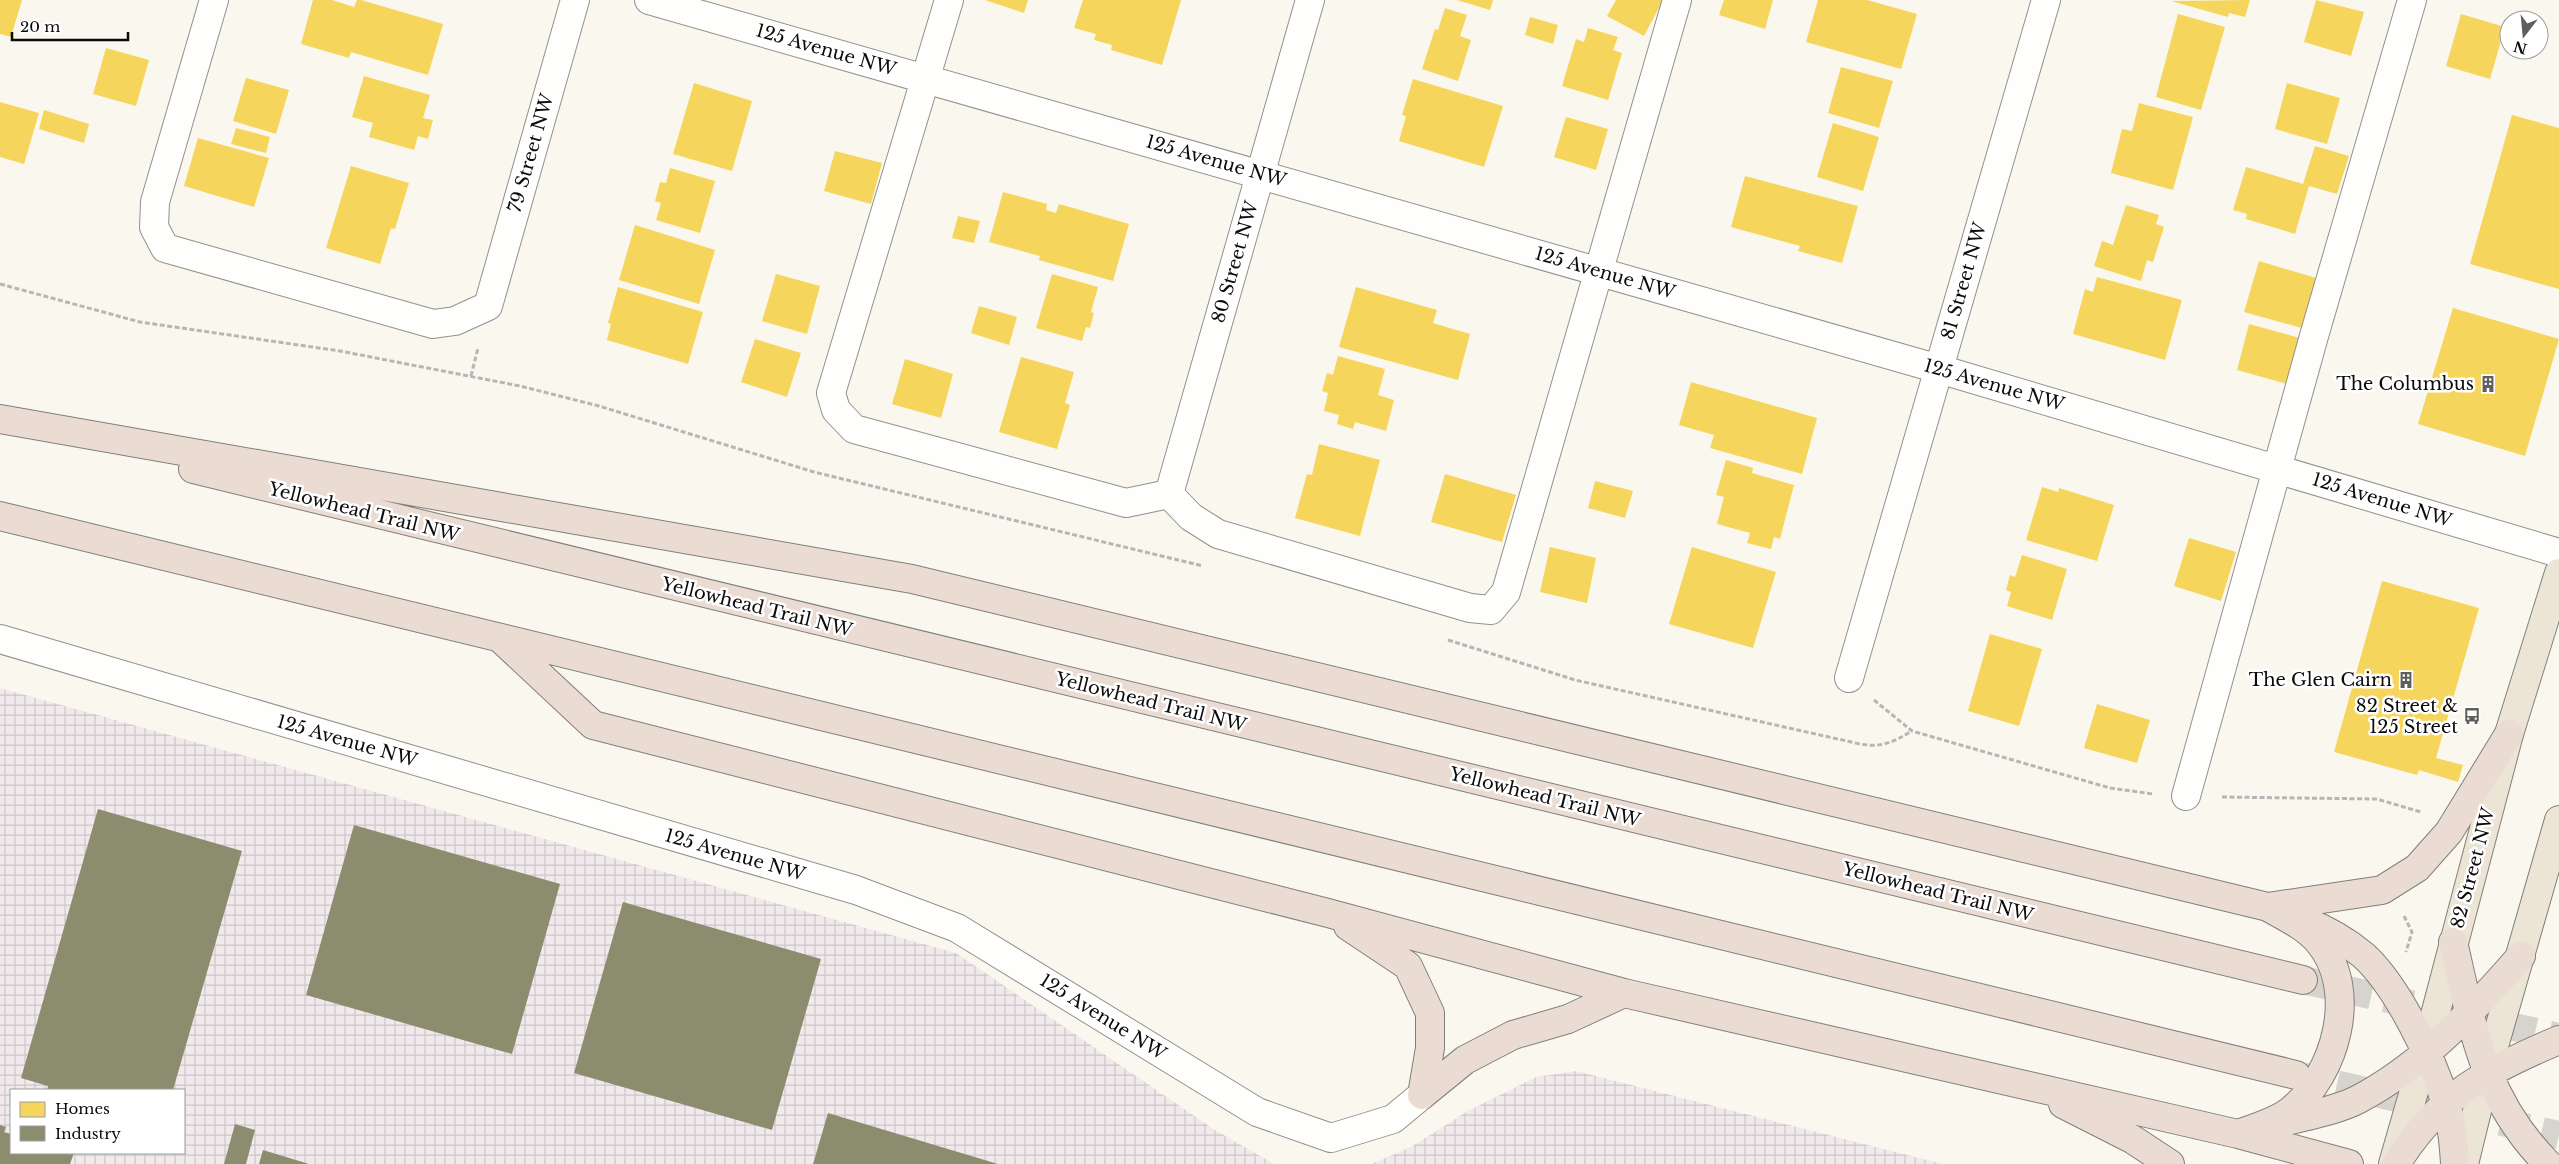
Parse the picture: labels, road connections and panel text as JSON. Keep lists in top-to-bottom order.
{
  "streets": {
    "highway": ["Yellowhead Trail NW"],
    "main road": ["82 Street NW"],
    "street": [
      "125 Avenue NW",
      "79 Street NW",
      "80 Street NW",
      "81 Street NW"
    ]
  },
  "crossings": [
    ["125 Avenue NW", "80 Street NW"],
    ["125 Avenue NW", "81 Street NW"]
  ],
  "places": {
    "building": ["The Columbus", "The Glen Cairn"],
    "bus stop": ["82 Street & 125 Street"]
  },
  "legend": ["Homes", "Industry"],
  "scale_bar": "20 m",
  "north": "bottom"
}
